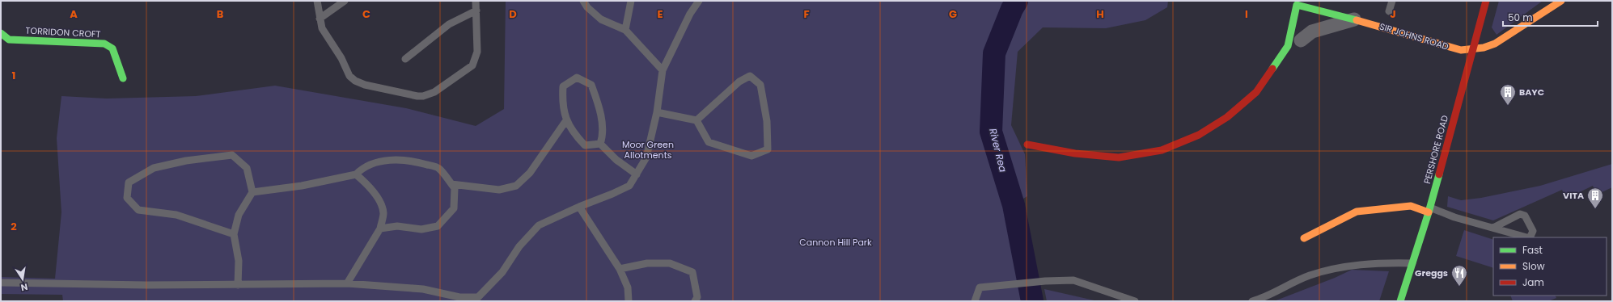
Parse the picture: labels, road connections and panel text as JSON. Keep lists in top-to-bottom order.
{
  "streets": {
    "street": ["TORRIDON CROFT", "SIR JOHNS ROAD", "PERSHORE ROAD"]
  },
  "crossings": [
    ["SIR JOHNS ROAD", "PERSHORE ROAD"]
  ],
  "water": ["River Rea"],
  "parks": ["Moor Green Allotments", "Cannon Hill Park"],
  "places": {
    "building": ["BAYC", "VITA"],
    "restaurant": ["Greggs"]
  },
  "legend": ["Fast", "Slow", "Jam"],
  "scale_bar": "50 m",
  "north": "bottom",
  "grid": {
    "columns": [
      "A",
      "B",
      "C",
      "D",
      "E",
      "F",
      "G",
      "H",
      "I",
      "J"
    ],
    "rows": ["1", "2"]
  }
}
